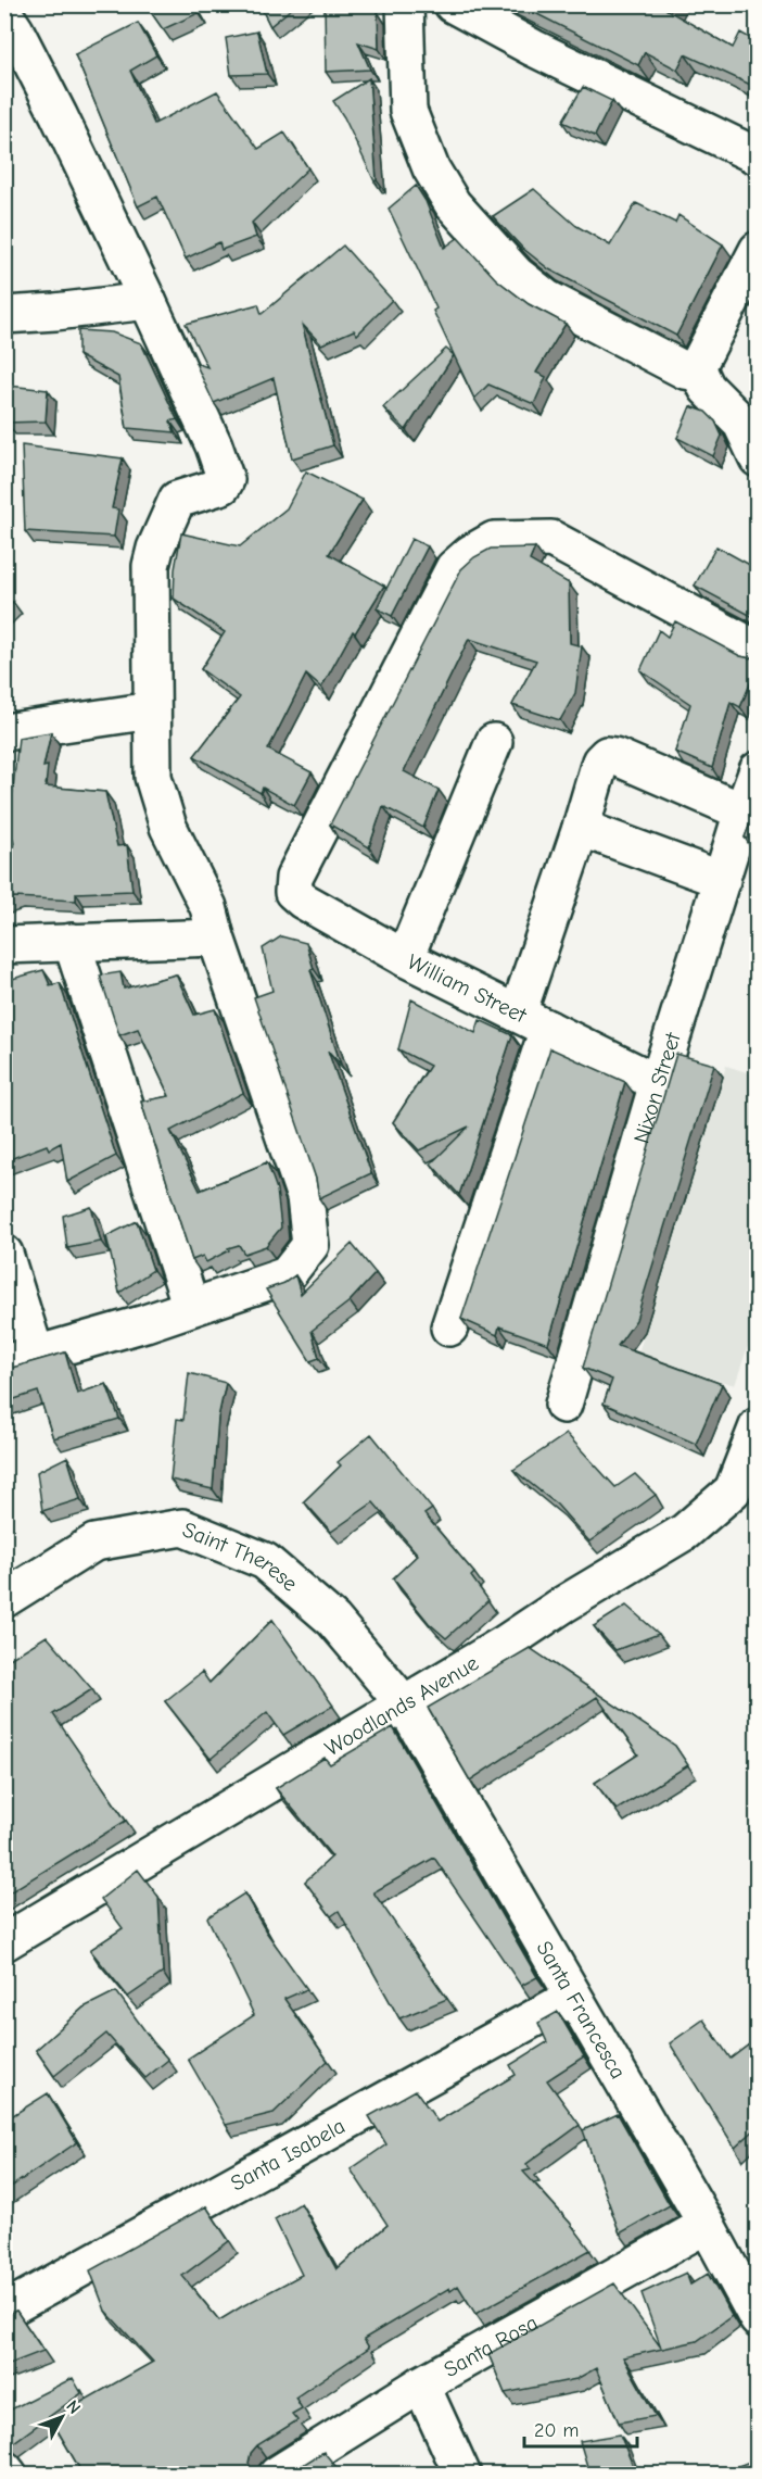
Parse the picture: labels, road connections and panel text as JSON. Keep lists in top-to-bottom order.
{
  "streets": {
    "street": [
      "William Street",
      "Nixon Street",
      "Saint Therese",
      "Woodlands Avenue",
      "Santa Francesca",
      "Santa Isabela",
      "Santa Rosa"
    ]
  },
  "crossings": [
    ["William Street", "Nixon Street"],
    ["Saint Therese", "Woodlands Avenue"],
    ["Saint Therese", "Santa Francesca"],
    ["Woodlands Avenue", "Santa Francesca"],
    ["Santa Francesca", "Santa Isabela"],
    ["Santa Francesca", "Santa Rosa"]
  ],
  "scale_bar": "20 m",
  "north": "top right"
}
